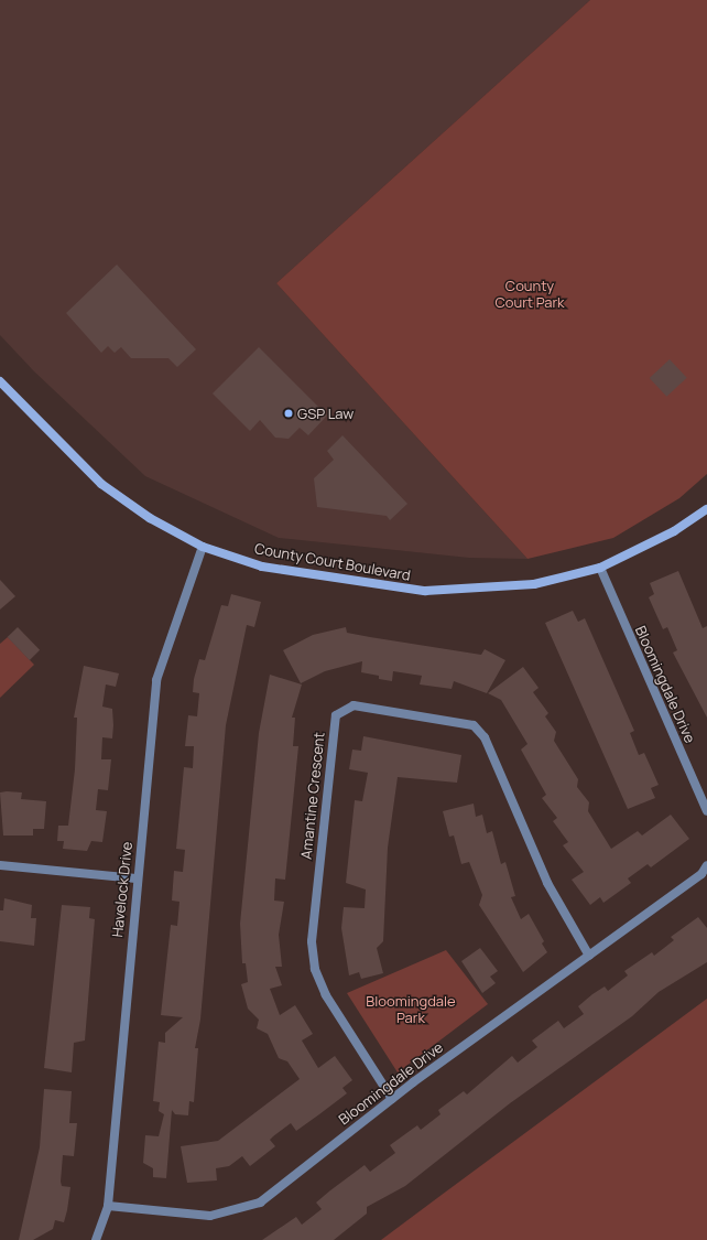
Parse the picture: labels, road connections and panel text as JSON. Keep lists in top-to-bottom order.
{
  "streets": {
    "street": [
      "County Court Boulevard",
      "Bloomingdale Drive",
      "Amantine Crescent",
      "Havelock Drive"
    ]
  },
  "crossings": [
    ["County Court Boulevard", "Bloomingdale Drive"],
    ["County Court Boulevard", "Havelock Drive"],
    ["Bloomingdale Drive", "Amantine Crescent"],
    ["Bloomingdale Drive", "Havelock Drive"]
  ],
  "parks": ["County Court Park", "Bloomingdale Park"],
  "places": ["GSP Law"]
}
